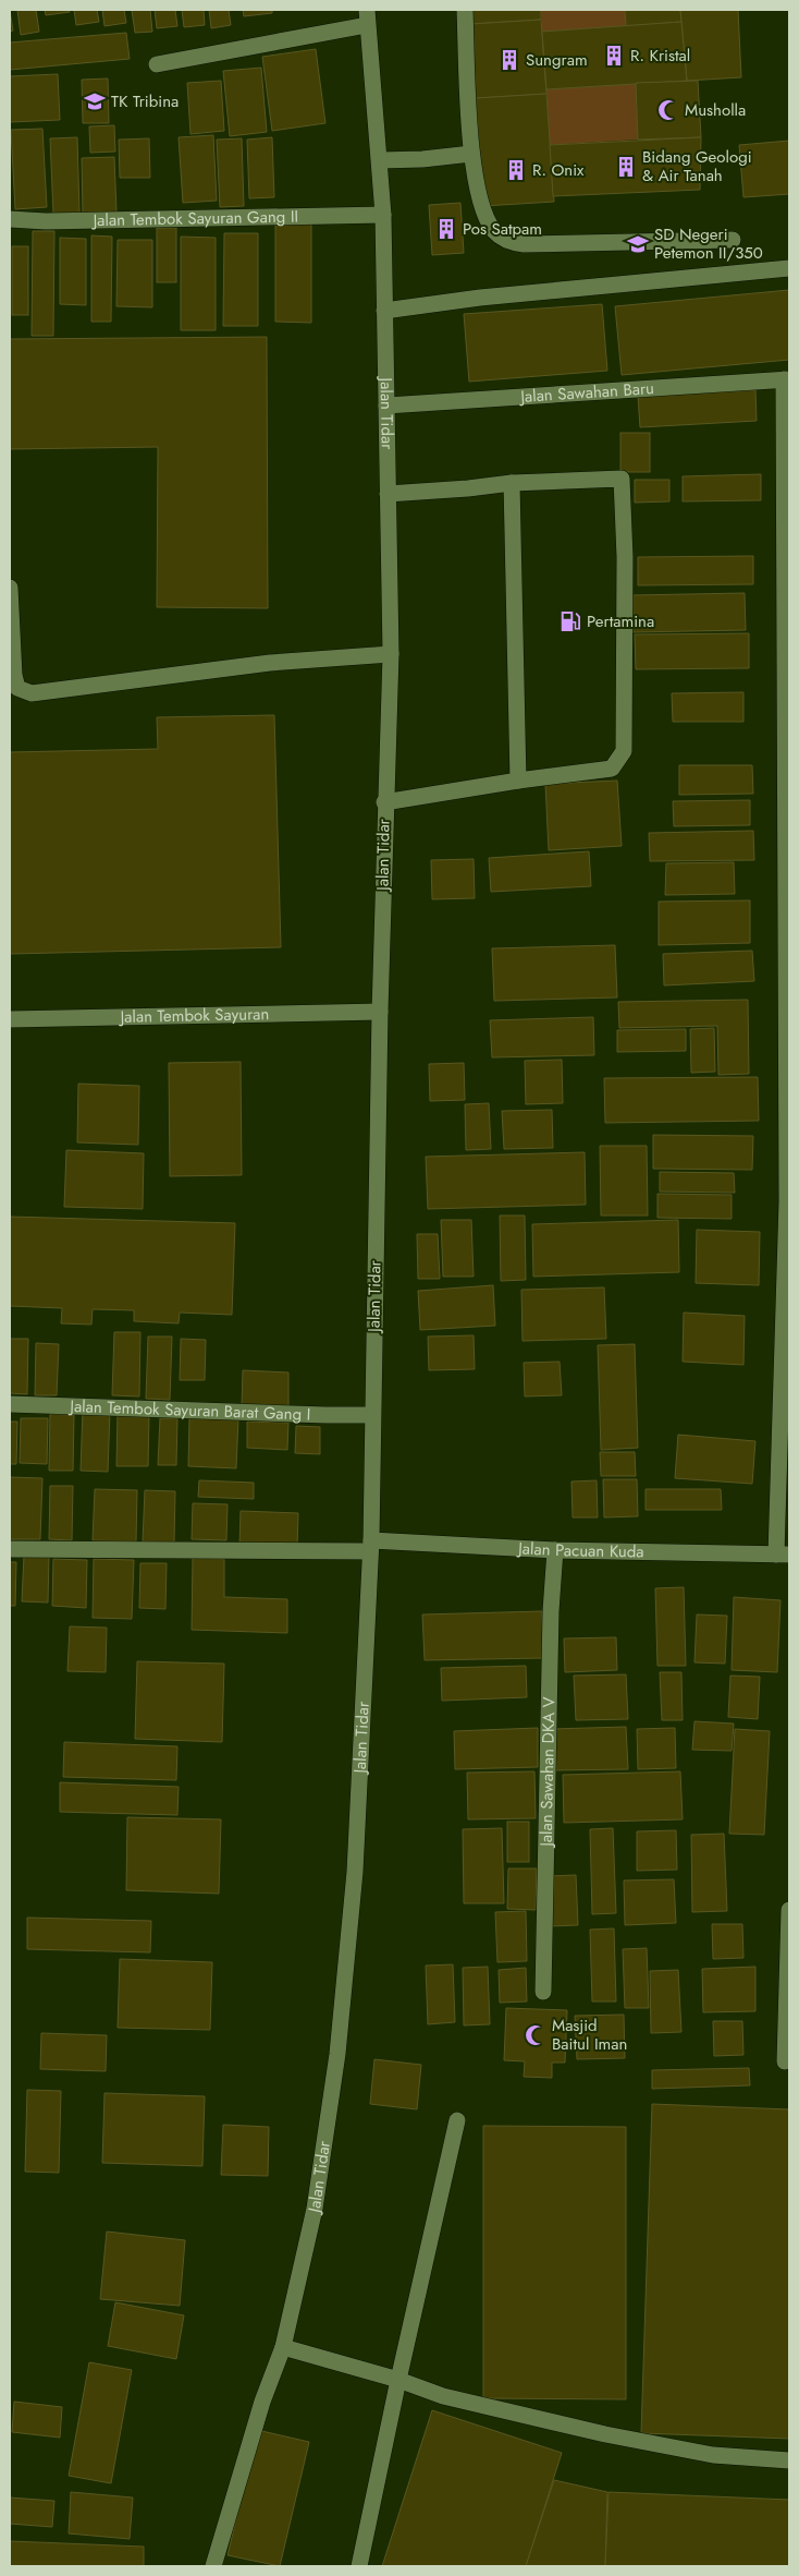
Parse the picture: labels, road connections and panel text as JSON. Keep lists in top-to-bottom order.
{
  "streets": {
    "street": [
      "Jalan Tembok Sayuran Gang II",
      "Jalan Sawahan Baru",
      "Jalan Tidar",
      "Jalan Tembok Sayuran",
      "Jalan Tembok Sayuran Barat Gang I",
      "Jalan Pacuan Kuda",
      "Jalan Sawahan DKA V"
    ]
  },
  "crossings": [
    ["Jalan Tembok Sayuran Gang II", "Jalan Tidar"],
    ["Jalan Sawahan Baru", "Jalan Tidar"],
    ["Jalan Tidar", "Jalan Tembok Sayuran"],
    ["Jalan Tidar", "Jalan Tembok Sayuran Barat Gang I"],
    ["Jalan Tidar", "Jalan Pacuan Kuda"],
    ["Jalan Pacuan Kuda", "Jalan Sawahan DKA V"]
  ],
  "places": {
    "building": [
      "R. Kristal",
      "Sungram",
      "Bidang Geologi & Air Tanah",
      "R. Onix",
      "Pos Satpam"
    ],
    "school or university": ["TK Tribina", "SD Negeri Petemon II/350"],
    "mosque": ["Musholla", "Masjid Baitul Iman"],
    "fuel station": ["Pertamina"]
  }
}
